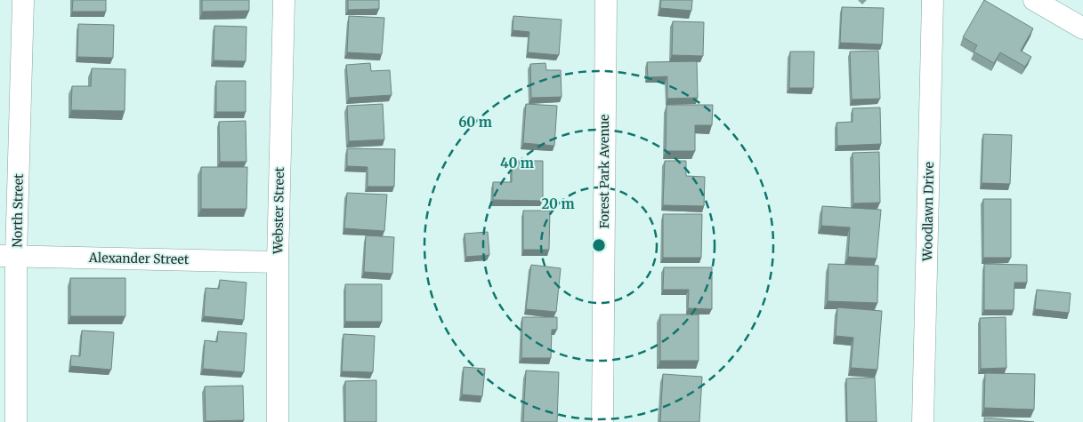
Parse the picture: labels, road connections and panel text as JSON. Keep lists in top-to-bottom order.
{
  "streets": {
    "street": [
      "Forest Park Avenue",
      "North Street",
      "Webster Street",
      "Woodlawn Drive",
      "Alexander Street"
    ]
  },
  "crossings": [
    ["North Street", "Alexander Street"],
    ["Webster Street", "Alexander Street"]
  ],
  "rings": ["60 m", "40 m", "20 m"]
}
